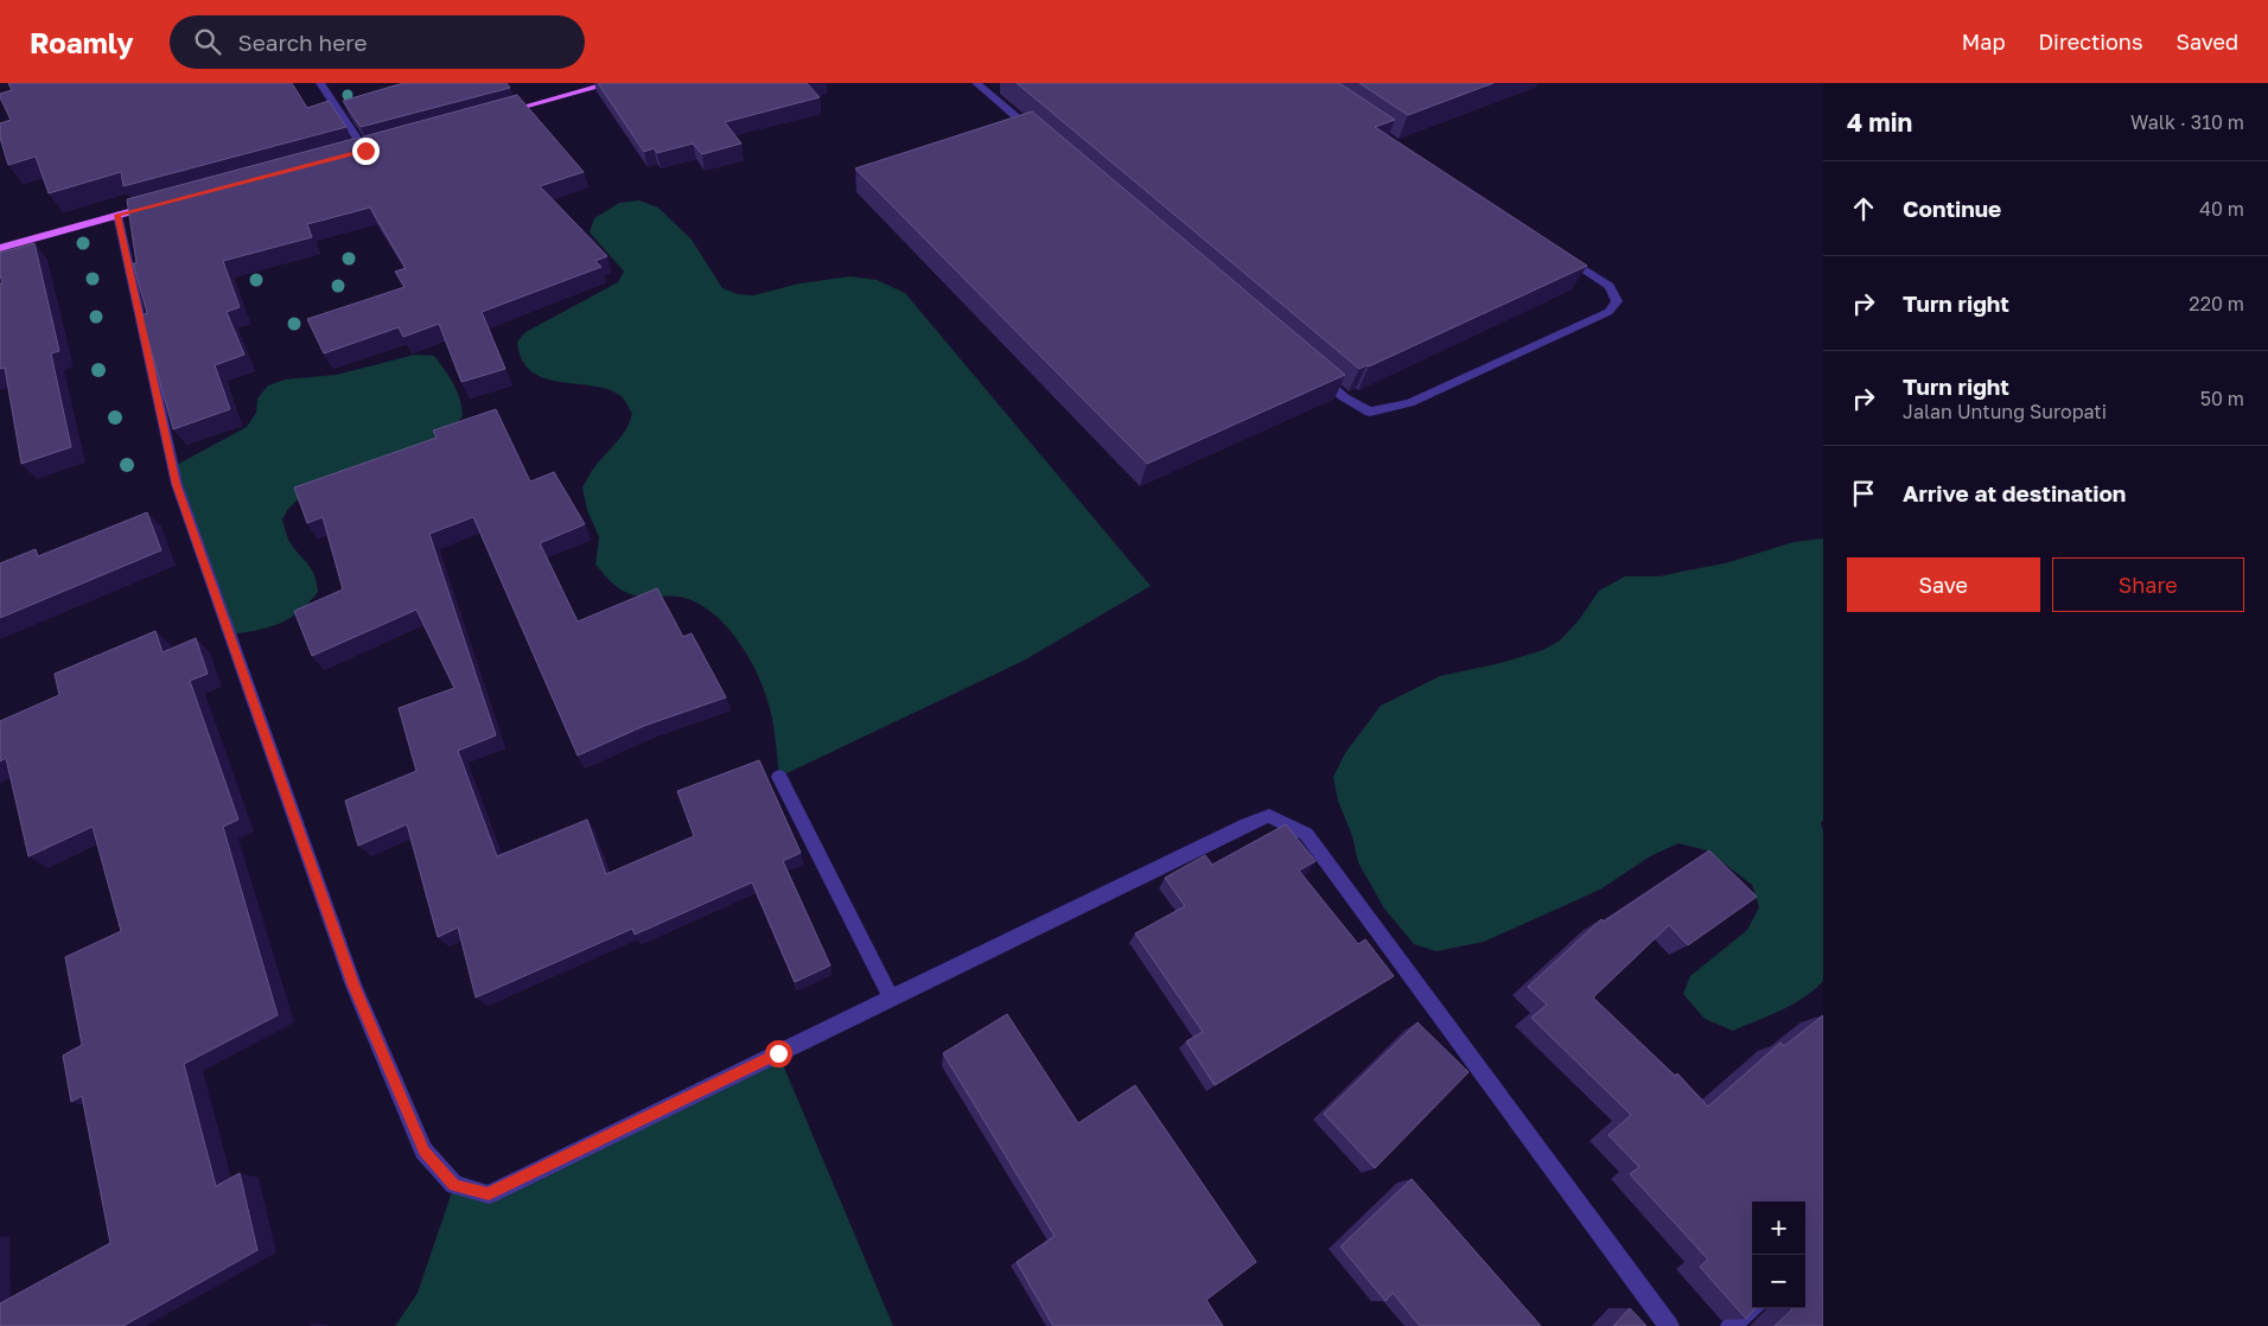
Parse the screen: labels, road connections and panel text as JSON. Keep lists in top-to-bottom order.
{
  "page": {
    "header": "Roamly",
    "search": "Search here",
    "nav": ["Map", "Directions", "Saved"],
    "heading": ["4 min", "Walk · 310 m"],
    "list": [
      ["Continue", "40 m"],
      ["Turn right", "220 m"],
      ["Turn right", "Jalan Untung Suropati", "50 m"],
      "Arrive at destination"
    ],
    "buttons": ["Save", "Share"],
    "map_buttons": ["+", "−"]
  }
}
